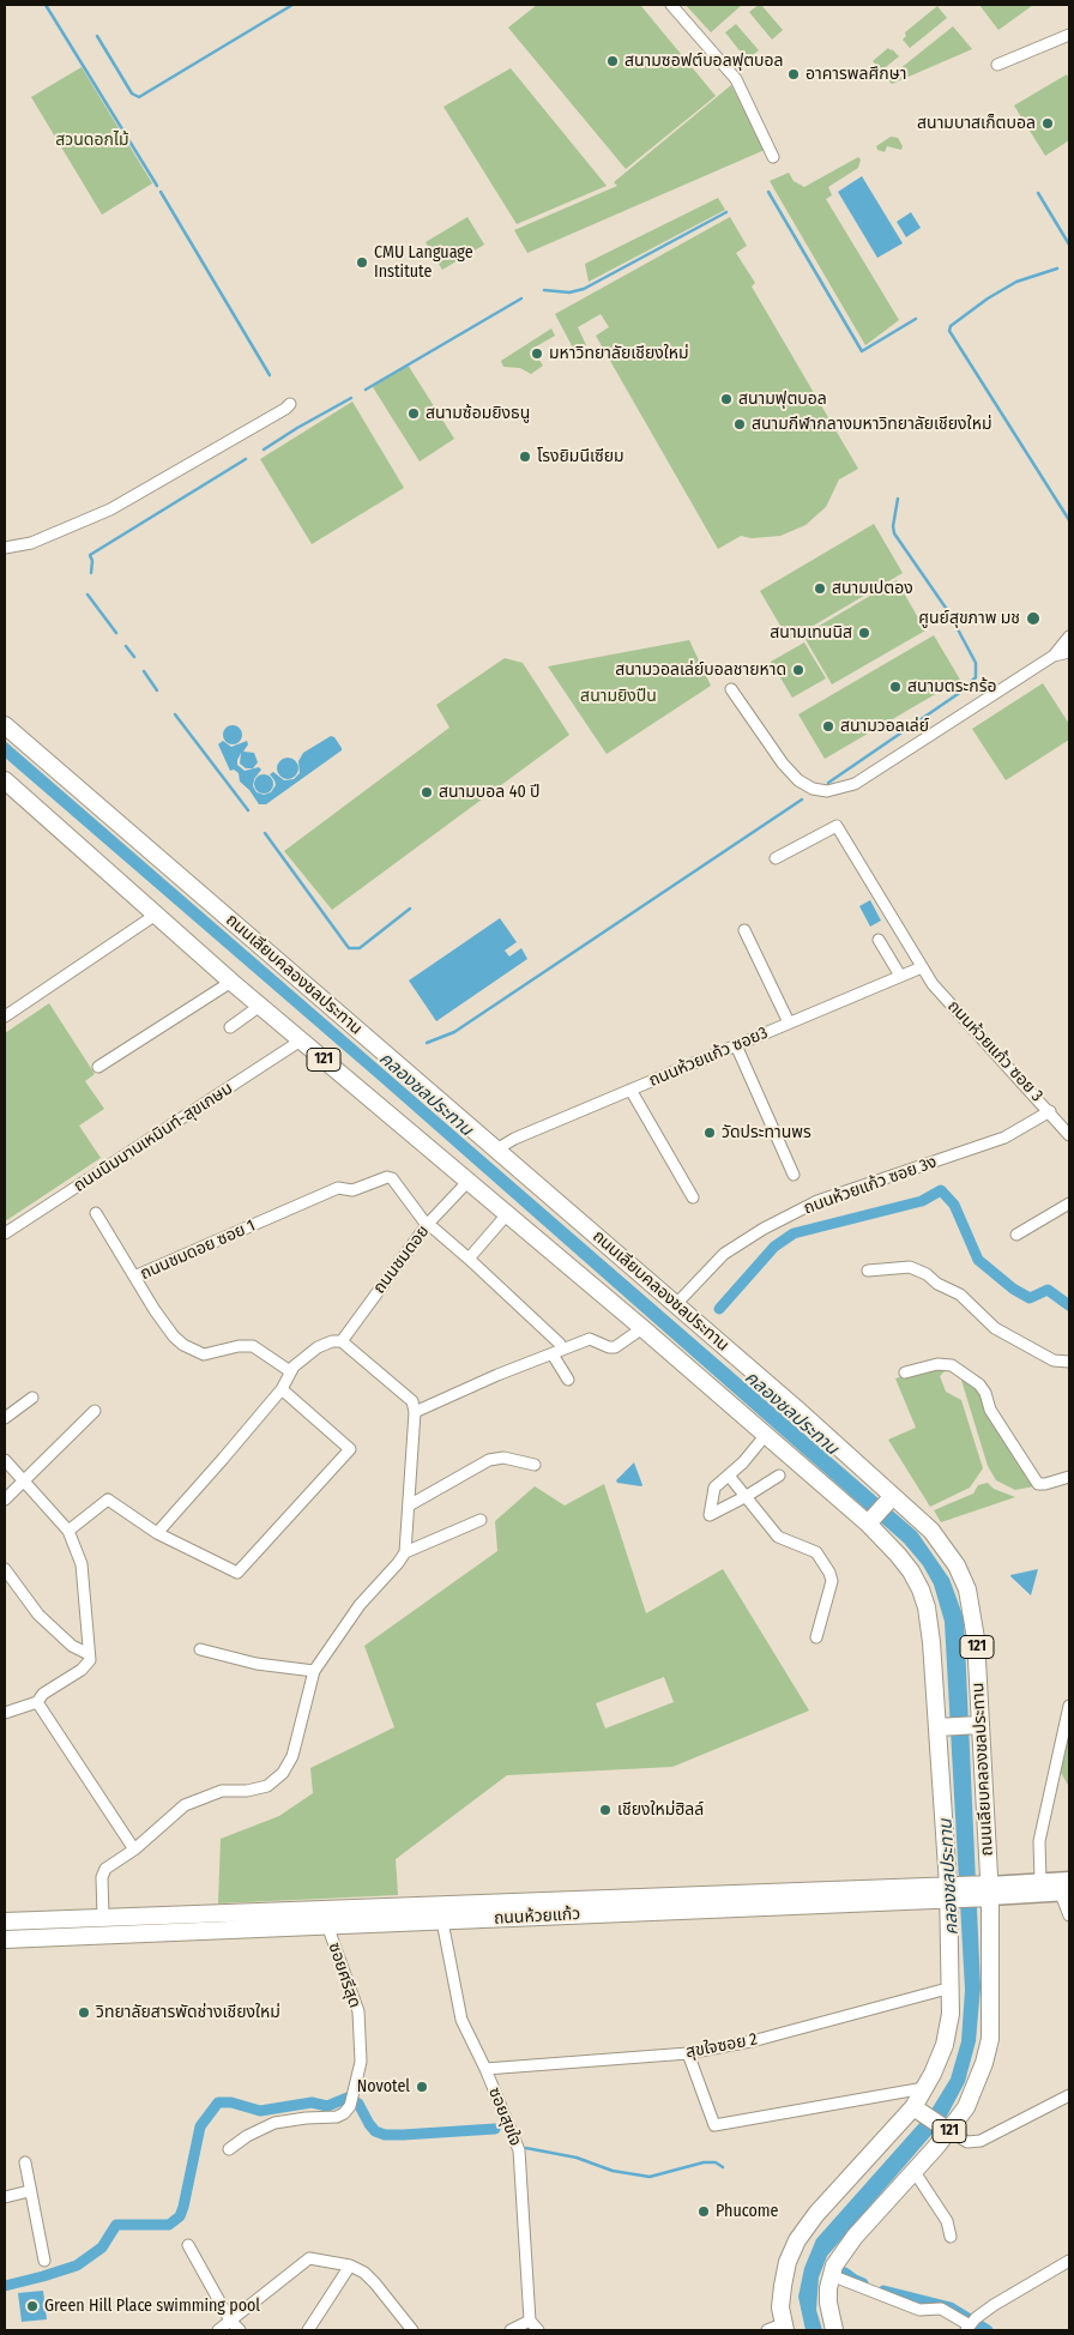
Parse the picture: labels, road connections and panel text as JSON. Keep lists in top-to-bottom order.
{
  "streets": {
    "main road": ["ถนนเลียบคลองชลประทาน", "121", "ถนนห้วยแก้ว"],
    "street": [
      "ถนนห้วยแก้ว ซอย 3",
      "ถนนห้วยแก้ว ซอย3",
      "ถนนนิมมานเหมินท์-สุขเกษม",
      "ถนนห้วยแก้ว ซอย 3ง",
      "ถนนชมดอย ซอย 1",
      "ถนนชมดอย",
      "ซอยศรีสุด",
      "สุขใจซอย 2",
      "ซอยสุขใจ"
    ]
  },
  "crossings": [
    ["ถนนเลียบคลองชลประทาน", "ถนนห้วยแก้ว ซอย3"],
    ["ถนนเลียบคลองชลประทาน", "ถนนห้วยแก้ว ซอย 3ง"],
    ["ถนนเลียบคลองชลประทาน", "ถนนห้วยแก้ว"],
    ["ถนนห้วยแก้ว ซอย 3", "ถนนห้วยแก้ว ซอย3"],
    ["ถนนห้วยแก้ว ซอย 3", "ถนนห้วยแก้ว ซอย 3ง"],
    ["121", "ถนนนิมมานเหมินท์-สุขเกษม"],
    ["121", "ถนนชมดอย"],
    ["121", "ถนนห้วยแก้ว"],
    ["121", "สุขใจซอย 2"],
    ["ถนนชมดอย ซอย 1", "ถนนชมดอย"],
    ["ถนนห้วยแก้ว", "ซอยศรีสุด"],
    ["ถนนห้วยแก้ว", "ซอยสุขใจ"],
    ["สุขใจซอย 2", "ซอยสุขใจ"]
  ],
  "water": ["คลองชลประทาน"],
  "parks": ["สวนดอกไม้", "สนามยิงปืน"],
  "places": [
    "สนามซอฟต์บอลฟุตบอล",
    "อาคารพลศึกษา",
    "สนามบาสเก็ตบอล",
    "CMU Language Institute",
    "มหาวิทยาลัยเชียงใหม่",
    "สนามฟุตบอล",
    "สนามซ้อมยิงธนู",
    "สนามกีฬากลางมหาวิทยาลัยเชียงใหม่",
    "โรงยิมนีเซียม",
    "สนามเปตอง",
    "ศูนย์สุขภาพ มช",
    "สนามเทนนิส",
    "สนามวอลเล่ย์บอลชายหาด",
    "สนามตระกร้อ",
    "สนามวอลเล่ย์",
    "สนามบอล 40 ปี",
    "วัดประทานพร",
    "เชียงใหม่ฮิลล์",
    "วิทยาลัยสารพัดช่างเชียงใหม่",
    "Novotel",
    "Phucome",
    "Green Hill Place swimming pool"
  ]
}
